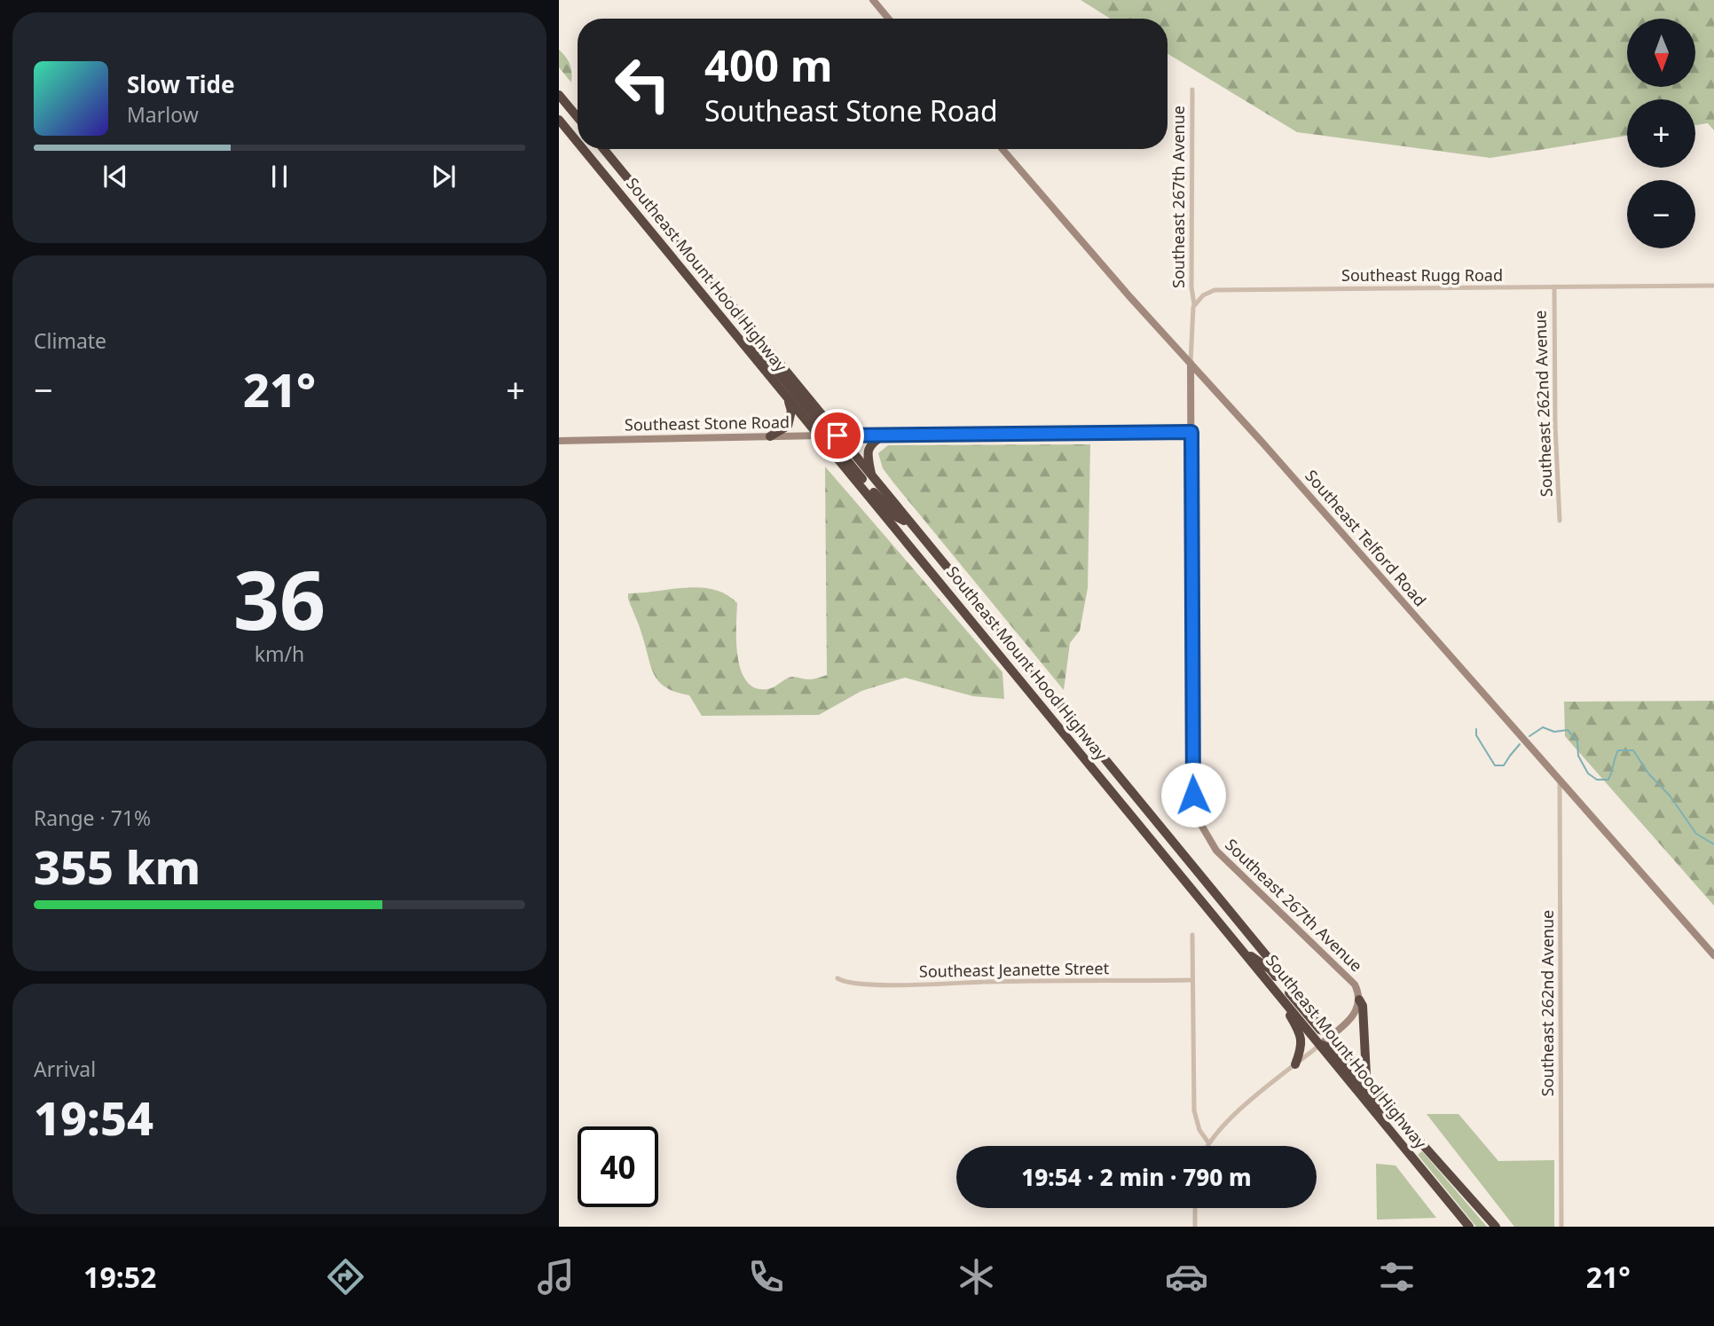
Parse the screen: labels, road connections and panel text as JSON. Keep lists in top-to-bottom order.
{
  "streets": {
    "highway": ["Southeast Mount Hood Highway"],
    "street": [
      "Southeast 267th Avenue",
      "Southeast Rugg Road",
      "Southeast 262nd Avenue",
      "Southeast Stone Road",
      "Southeast Telford Road",
      "Southeast Jeanette Street"
    ]
  },
  "crossings": [
    ["Southeast 267th Avenue", "Southeast Rugg Road"],
    ["Southeast 267th Avenue", "Southeast Stone Road"],
    ["Southeast 267th Avenue", "Southeast Telford Road"],
    ["Southeast Mount Hood Highway", "Southeast Stone Road"],
    ["Southeast Rugg Road", "Southeast 262nd Avenue"],
    ["Southeast 262nd Avenue", "Southeast Telford Road"]
  ],
  "north": "bottom",
  "page": {
    "map_buttons": ["+", "−"],
    "turn": ["400 m", "Southeast Stone Road"],
    "song": ["Slow Tide", "Marlow"],
    "tile": [
      "Climate",
      ["36", "km/h"],
      ["Range · 71%", "355 km"],
      ["Arrival", "19:54"]
    ],
    "heat": ["−", "21°", "+"],
    "limit": "40",
    "trip": "19:54 · 2 min · 790 m",
    "tabs": ["19:52", "21°"]
  }
}
